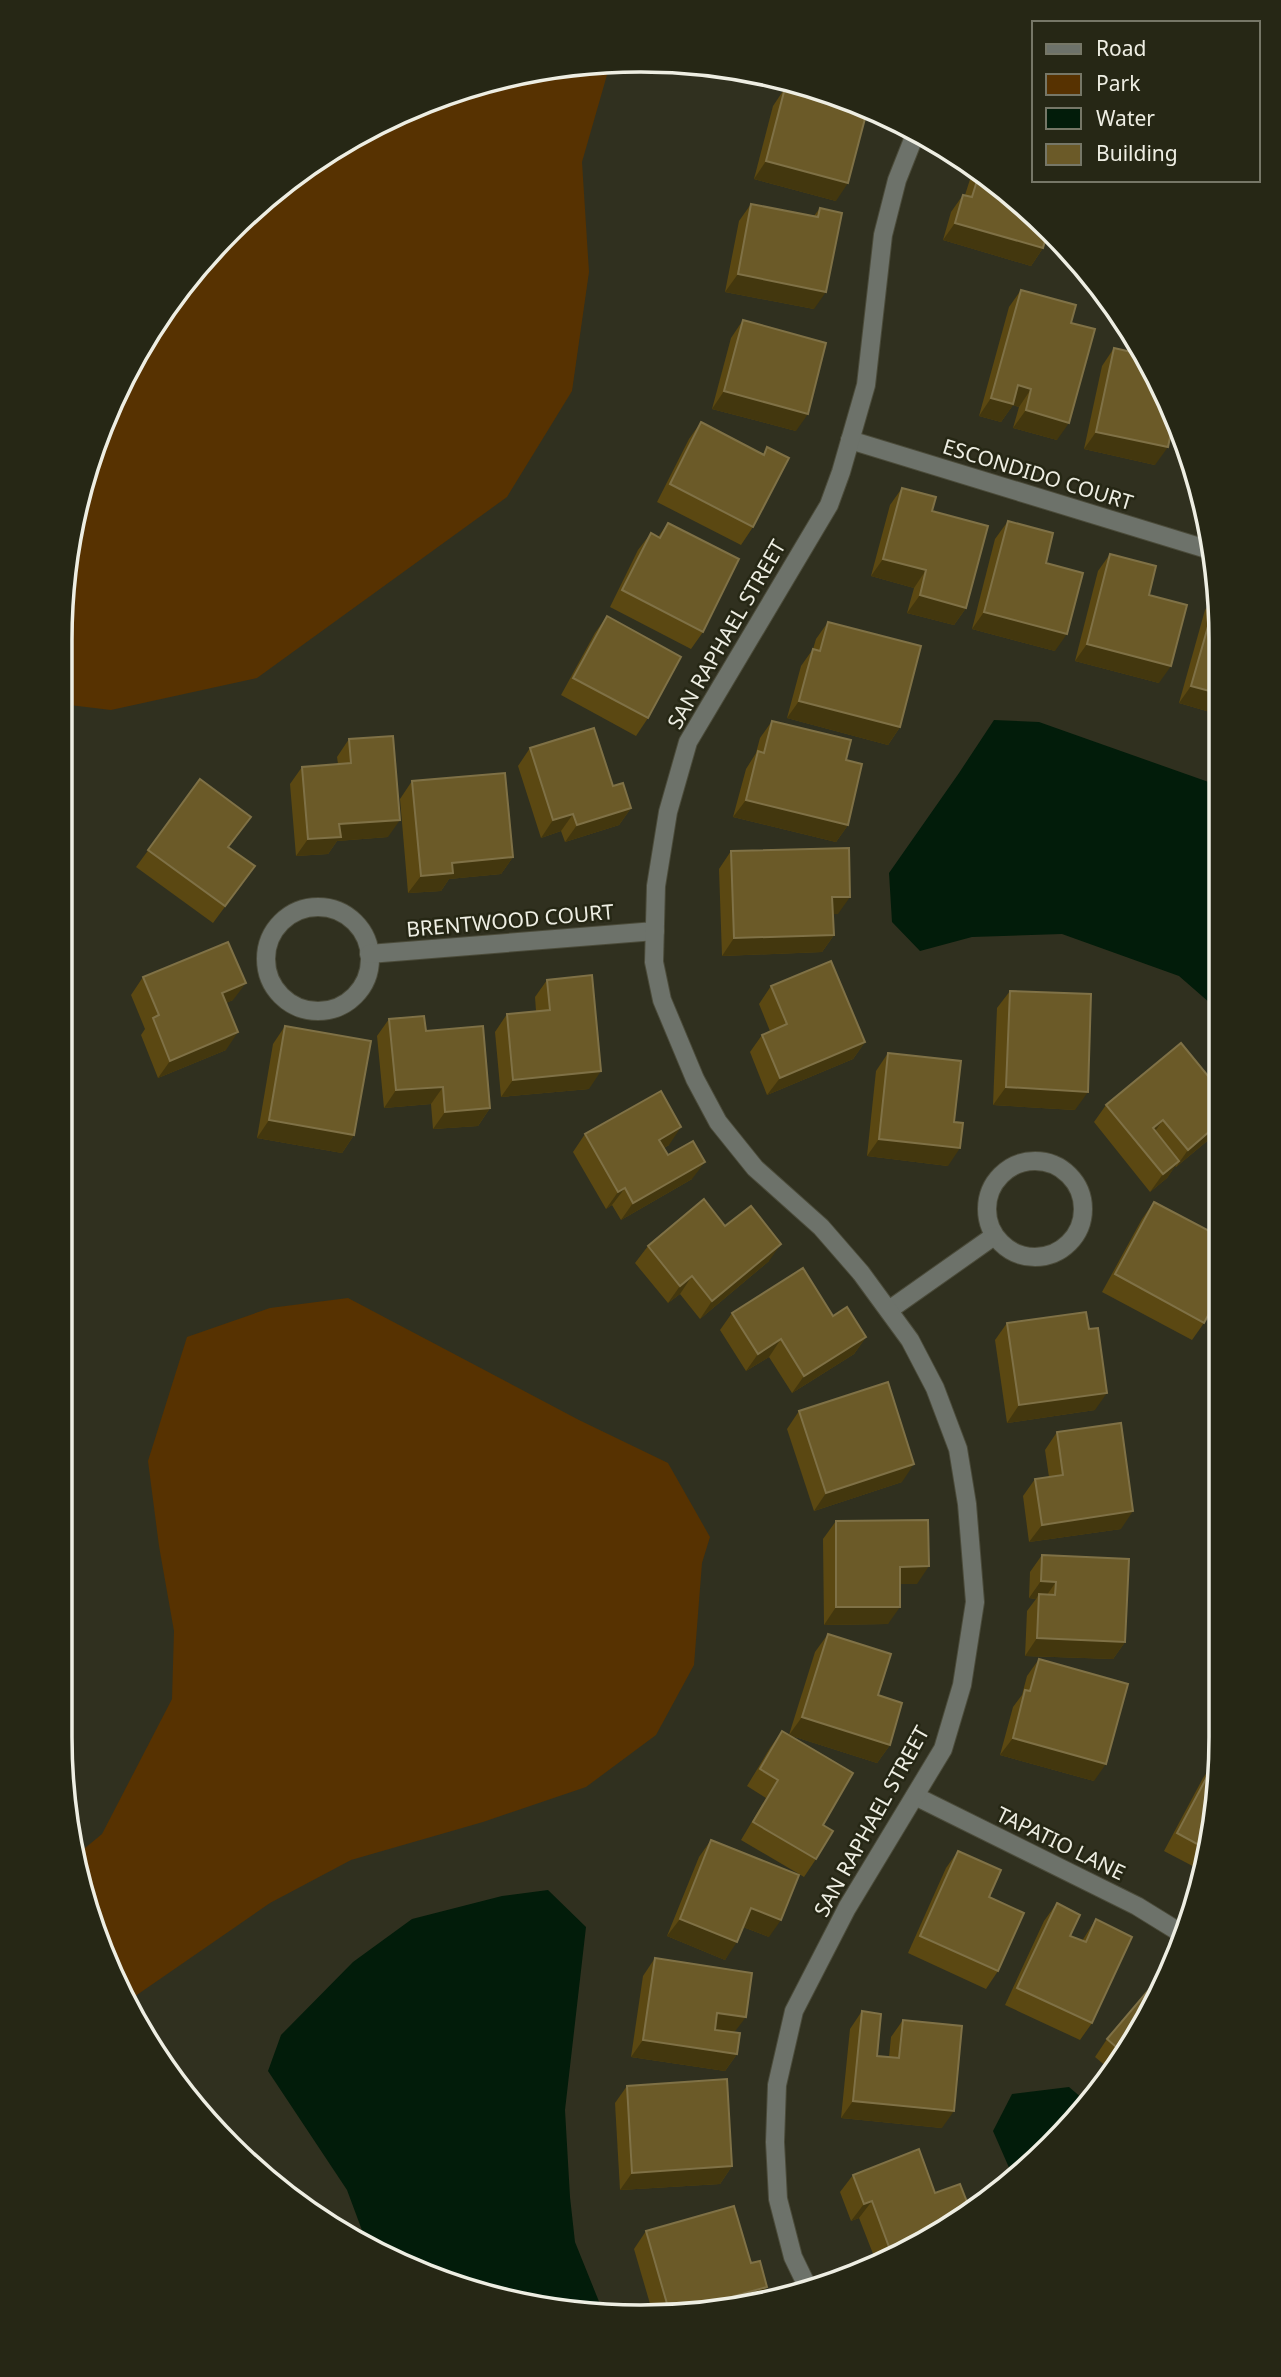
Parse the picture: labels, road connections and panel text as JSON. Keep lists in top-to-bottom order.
{
  "streets": {
    "street": [
      "ESCONDIDO COURT",
      "SAN RAPHAEL STREET",
      "BRENTWOOD COURT",
      "TAPATIO LANE"
    ]
  },
  "crossings": [
    ["ESCONDIDO COURT", "SAN RAPHAEL STREET"],
    ["SAN RAPHAEL STREET", "BRENTWOOD COURT"],
    ["SAN RAPHAEL STREET", "TAPATIO LANE"]
  ],
  "legend": [
    "Road",
    "Park",
    "Water",
    "Building"
  ]
}
